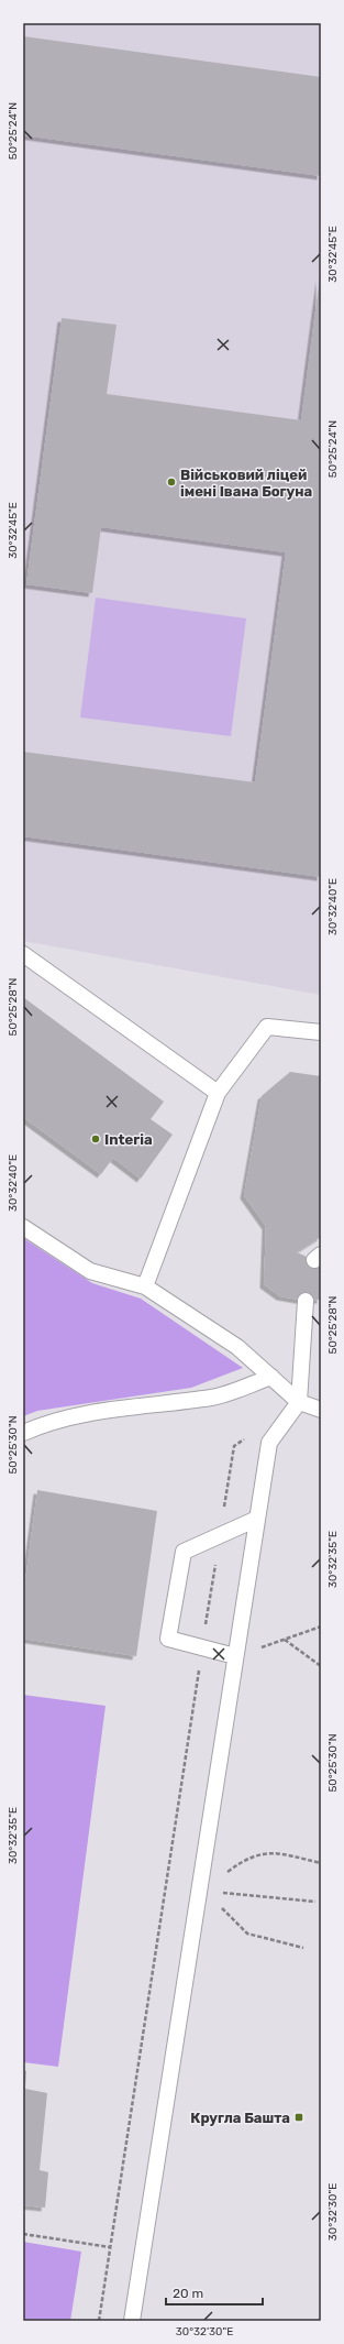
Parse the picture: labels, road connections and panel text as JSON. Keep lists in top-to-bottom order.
{
  "places": {
    "other": ["Військовий ліцей імені Івана Богуна", "Interia"],
    "transit": ["Кругла Башта"]
  },
  "scale_bar": "20 m",
  "coordinates": [
    "50°25'24\"N",
    "30°32'45\"E",
    "30°32'40\"E",
    "50°25'28\"N",
    "50°25'30\"N",
    "30°32'35\"E",
    "30°32'30\"E"
  ]
}
